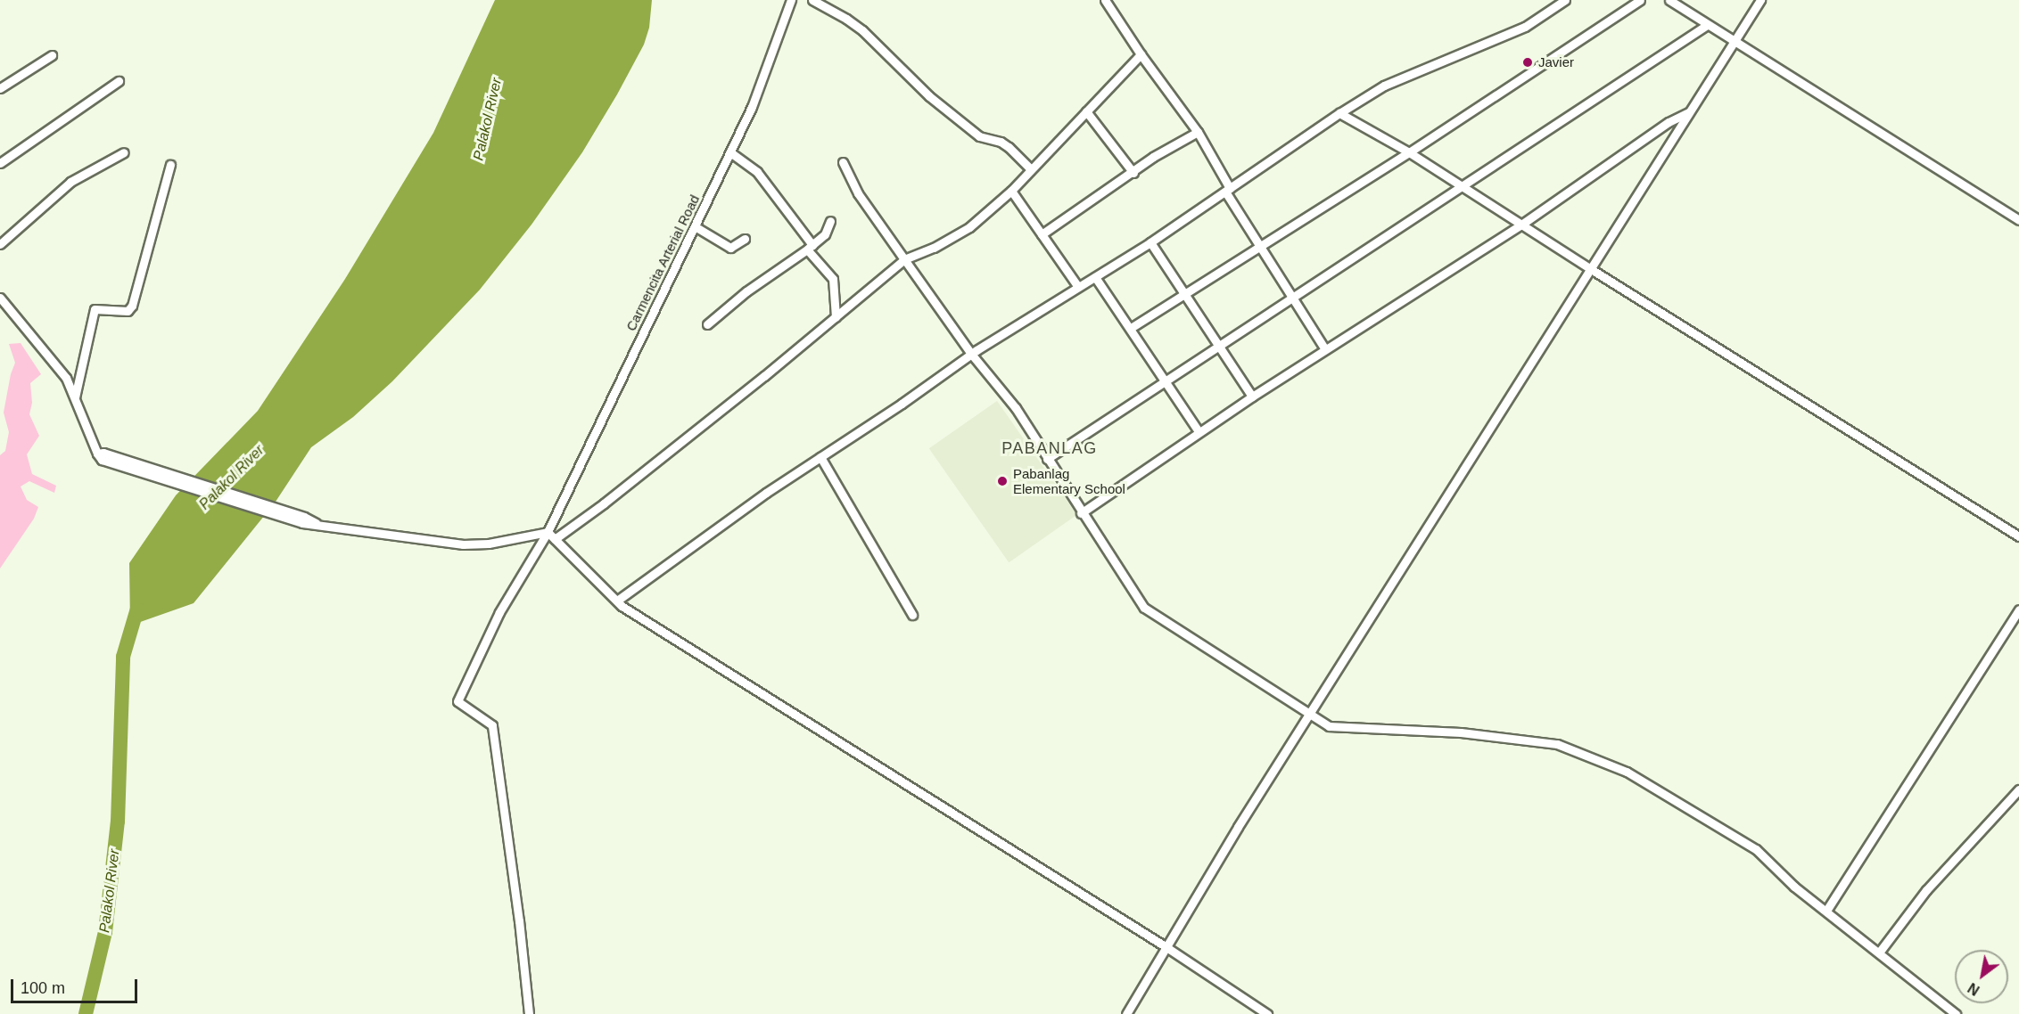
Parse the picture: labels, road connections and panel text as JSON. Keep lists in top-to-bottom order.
{
  "streets": {
    "street": ["Carmencita Arterial Road"]
  },
  "districts": ["PABANLAG"],
  "water": ["Palakol River"],
  "places": ["Javier", "Pabanlag Elementary School"],
  "scale_bar": "100 m",
  "north": "bottom left"
}
